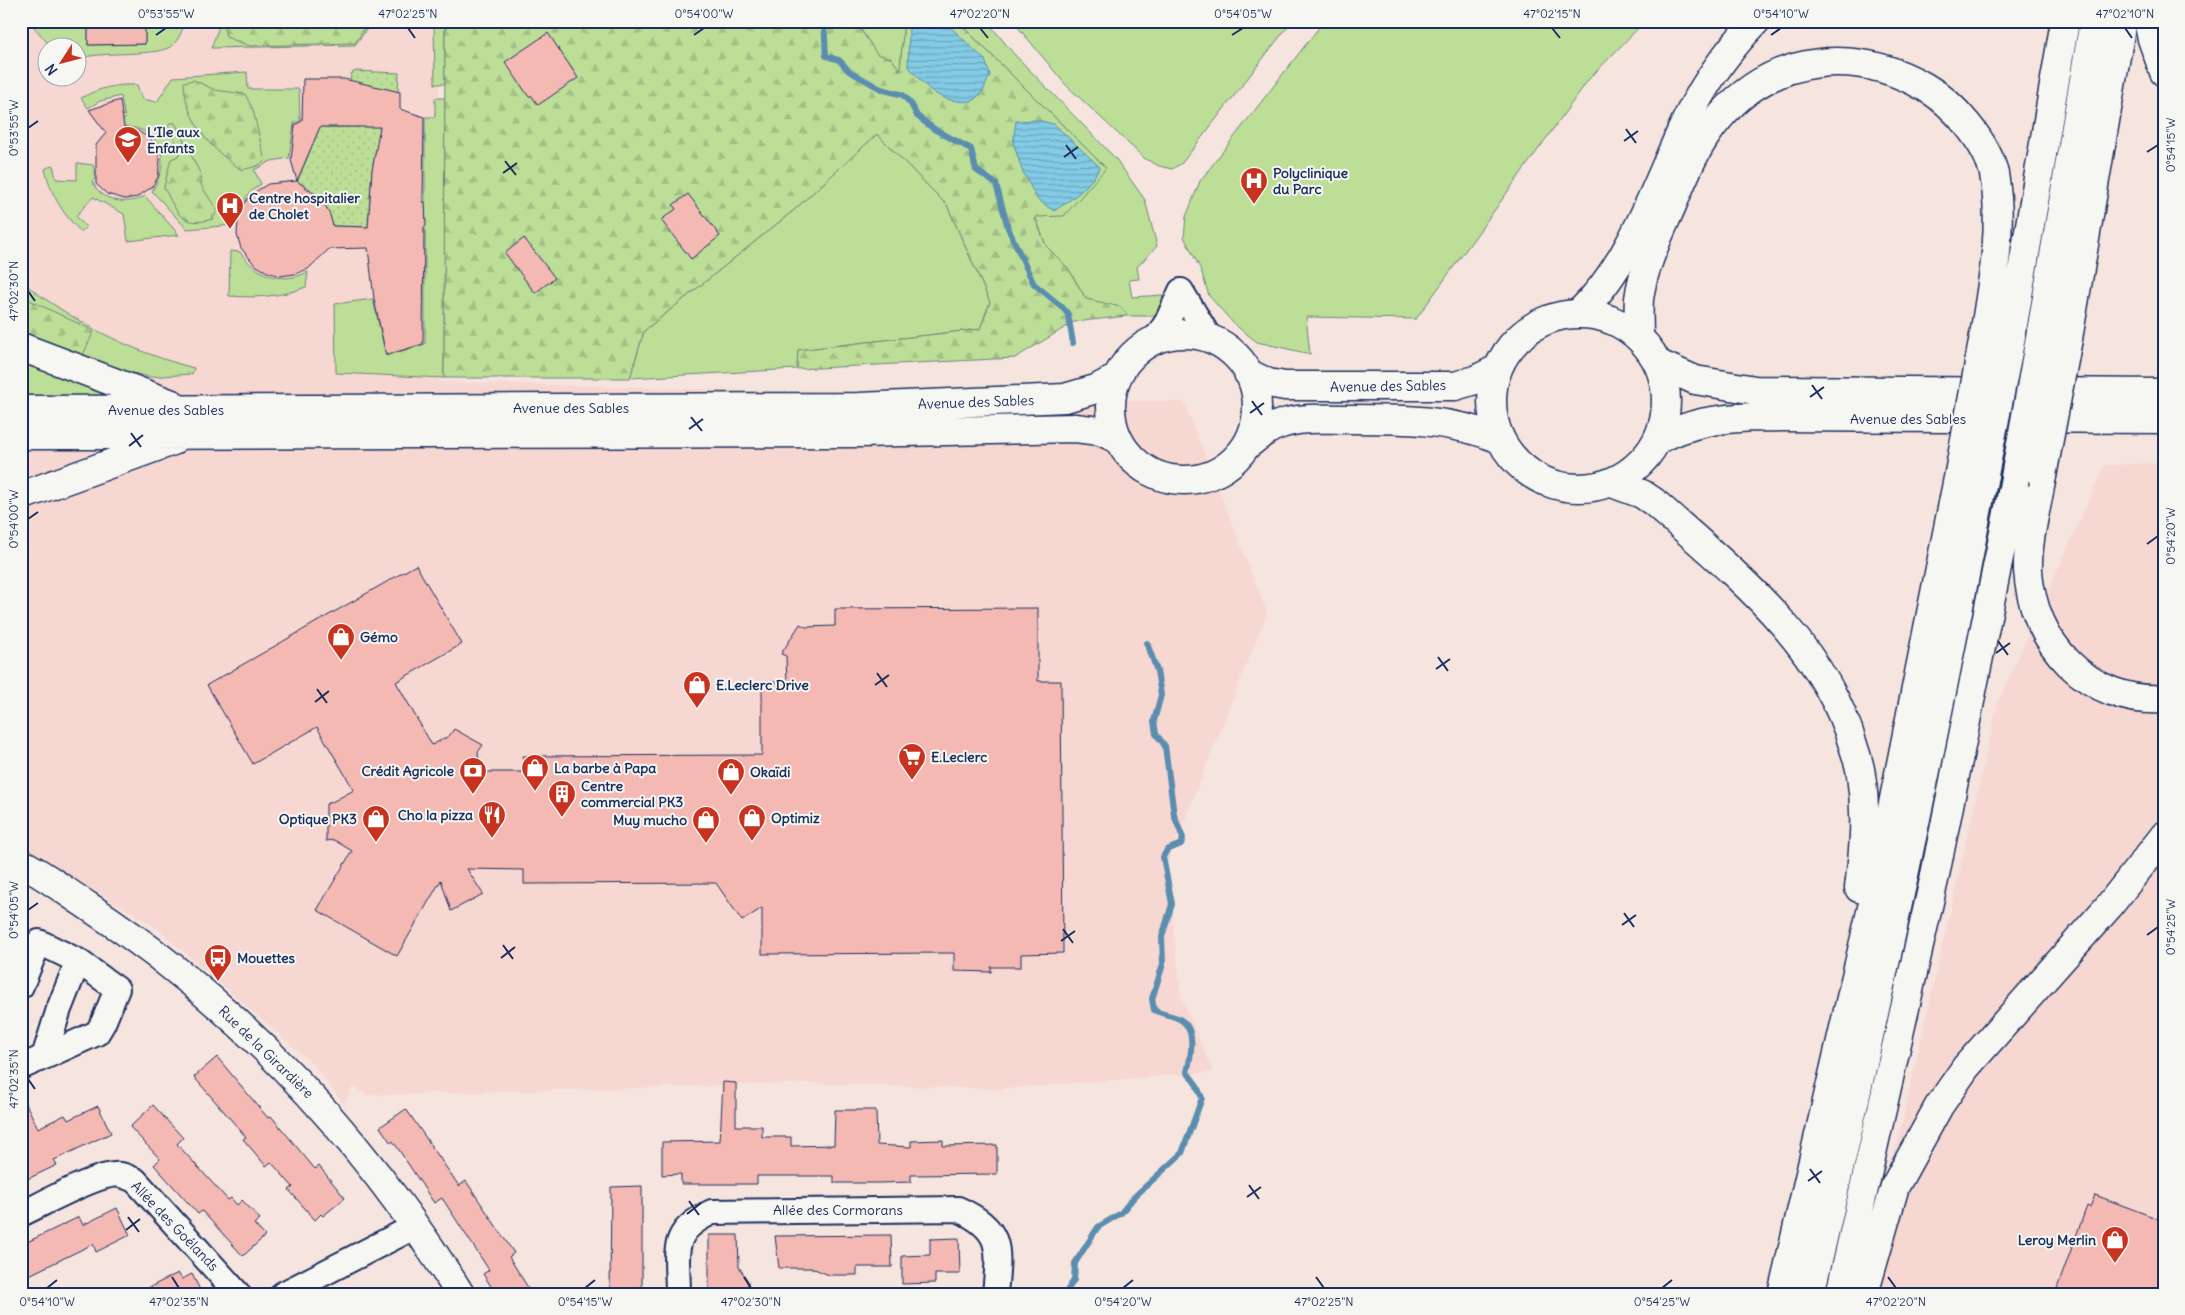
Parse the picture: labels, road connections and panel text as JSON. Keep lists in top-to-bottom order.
{
  "streets": {
    "main road": ["Avenue des Sables", "Rue de la Girardière"],
    "street": ["Allée des Cormorans", "Allée des Goélands"]
  },
  "places": {
    "school or university": ["L’Ile aux Enfants"],
    "hospital": ["Polyclinique du Parc", "Centre hospitalier de Cholet"],
    "shop": [
      "Gémo",
      "E.Leclerc Drive",
      "La barbe à Papa",
      "Okaïdi",
      "Optimiz",
      "Optique PK3",
      "Muy mucho",
      "Leroy Merlin"
    ],
    "supermarket": ["E.Leclerc"],
    "bank": ["Crédit Agricole"],
    "building": ["Centre commercial PK3"],
    "restaurant": ["Cho la pizza"],
    "bus stop": ["Mouettes"]
  },
  "north": "bottom left",
  "coordinates": [
    "0°53'55\"W",
    "47°02'25\"N",
    "0°54'00\"W",
    "47°02'20\"N",
    "0°54'05\"W",
    "47°02'15\"N",
    "0°54'10\"W",
    "47°02'10\"N",
    "0°54'15\"W",
    "47°02'30\"N",
    "0°54'20\"W",
    "0°54'25\"W",
    "47°02'35\"N"
  ]
}
